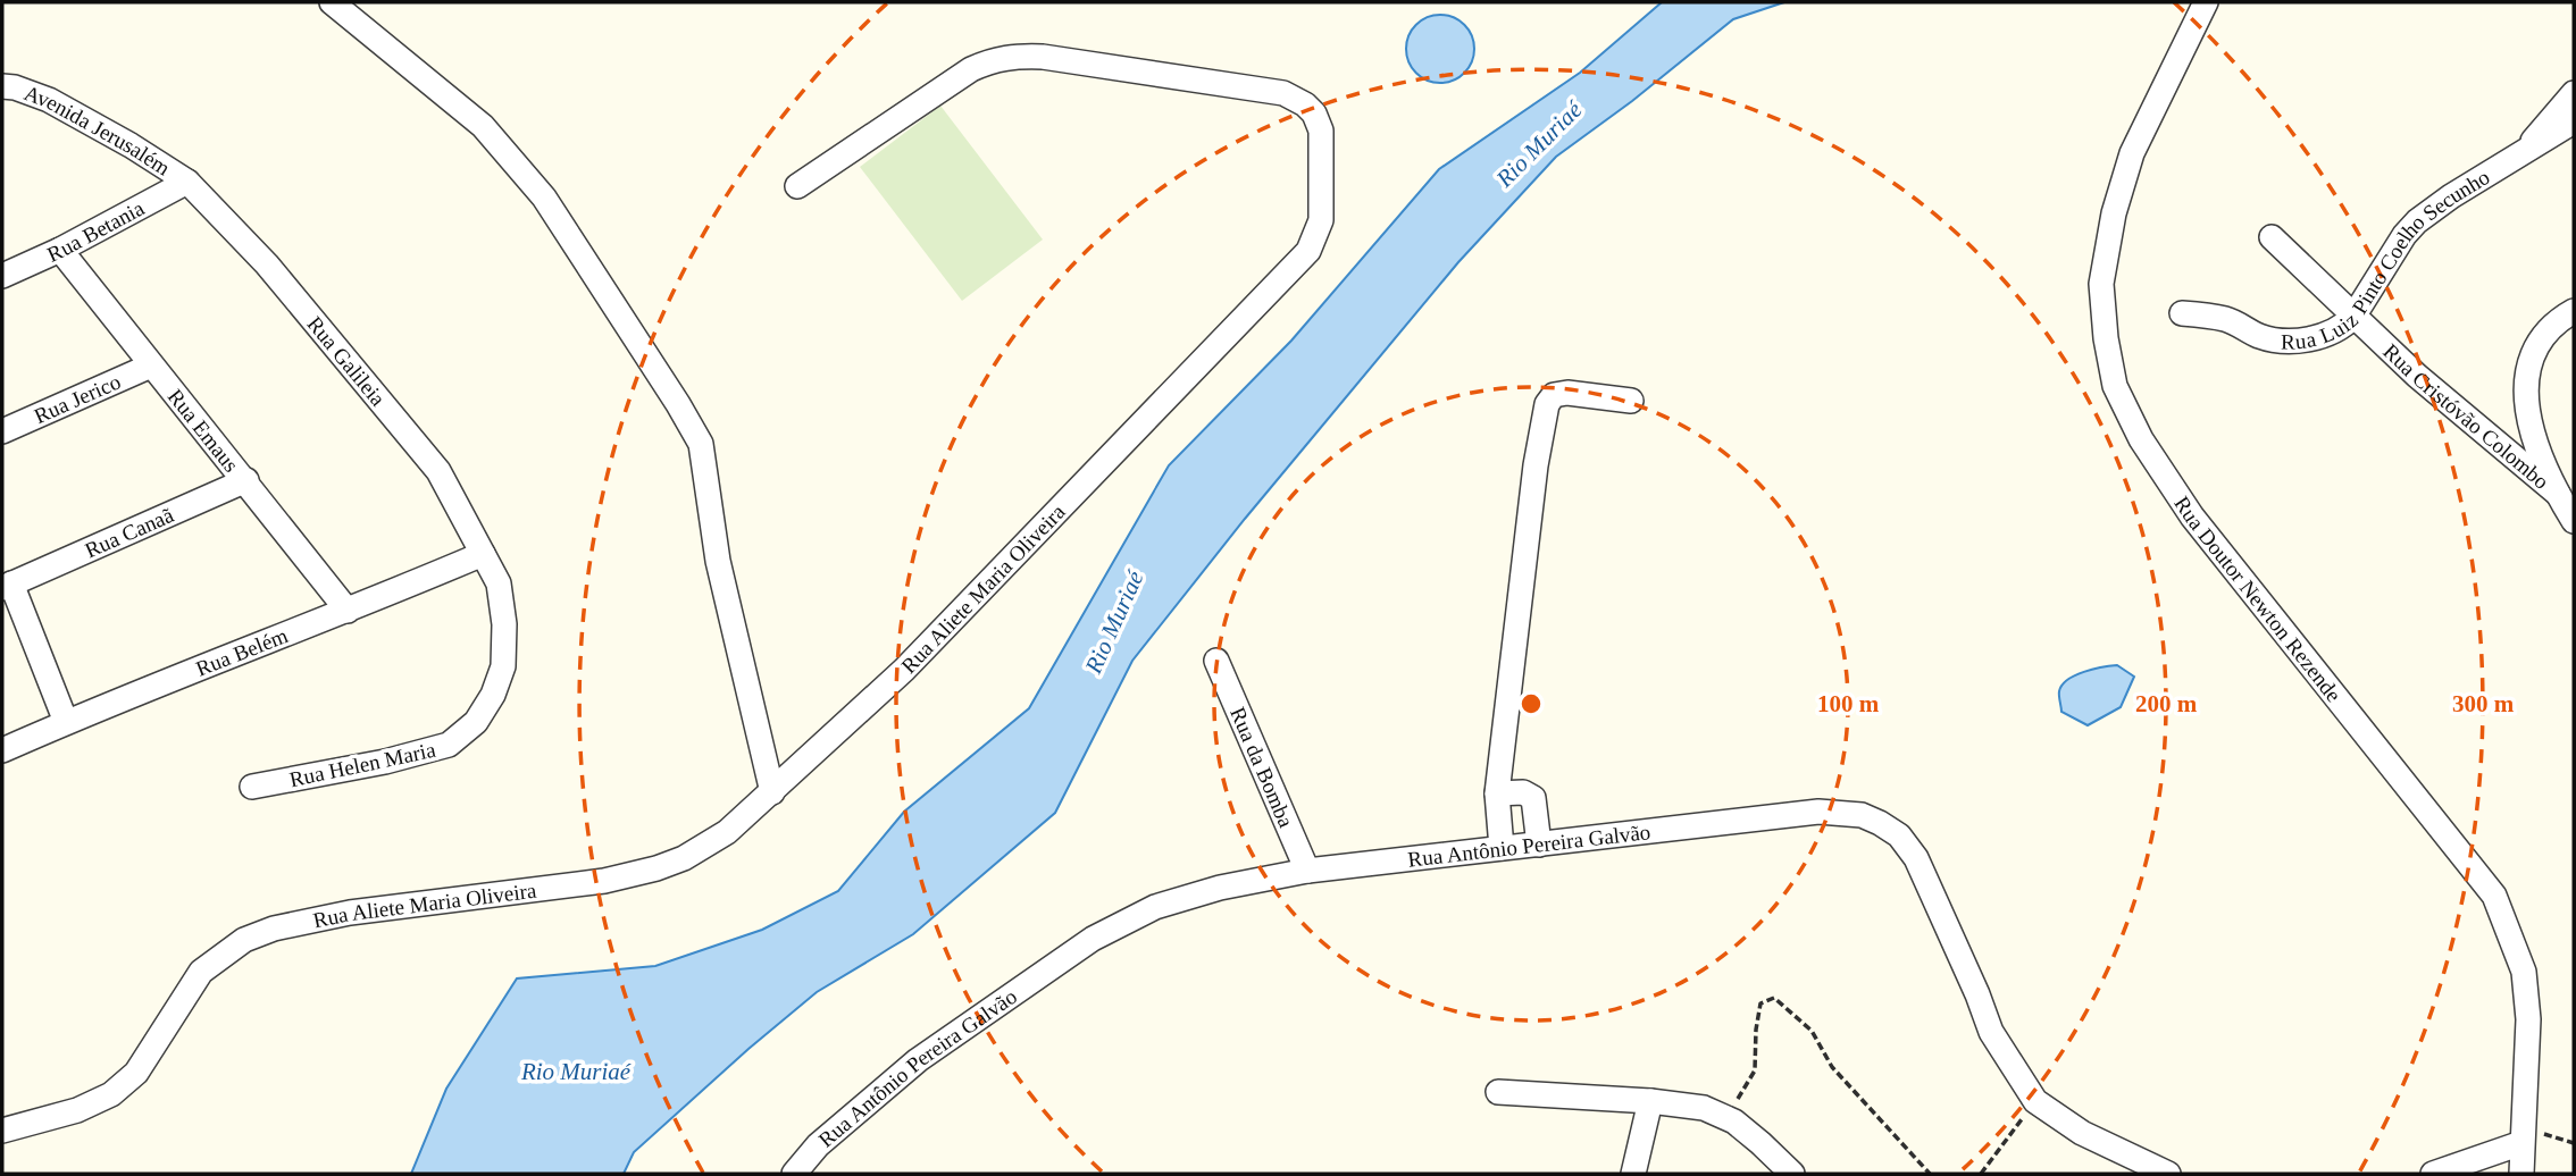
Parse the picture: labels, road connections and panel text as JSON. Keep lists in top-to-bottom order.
{
  "streets": {
    "street": [
      "Avenida Jerusalém",
      "Rua Betania",
      "Rua Luiz Pinto Coelho Secunho",
      "Rua Galileia",
      "Rua Jerico",
      "Rua Cristóvão Colombo",
      "Rua Emaus",
      "Rua Canaã",
      "Rua Aliete Maria Oliveira",
      "Rua Doutor Newton Rezende",
      "Rua Belém",
      "Rua Helen Maria",
      "Rua da Bomba",
      "Rua Antônio Pereira Galvão"
    ]
  },
  "crossings": [
    ["Avenida Jerusalém", "Rua Betania"],
    ["Avenida Jerusalém", "Rua Galileia"],
    ["Rua Betania", "Rua Galileia"],
    ["Rua Betania", "Rua Emaus"],
    ["Rua Luiz Pinto Coelho Secunho", "Rua Cristóvão Colombo"],
    ["Rua Galileia", "Rua Belém"],
    ["Rua Galileia", "Rua Helen Maria"],
    ["Rua Jerico", "Rua Emaus"],
    ["Rua Emaus", "Rua Canaã"],
    ["Rua Emaus", "Rua Belém"],
    ["Rua Belém", "Rua Helen Maria"],
    ["Rua da Bomba", "Rua Antônio Pereira Galvão"]
  ],
  "water": ["Rio Muriaé"],
  "rings": ["100 m", "200 m", "300 m"]
}
